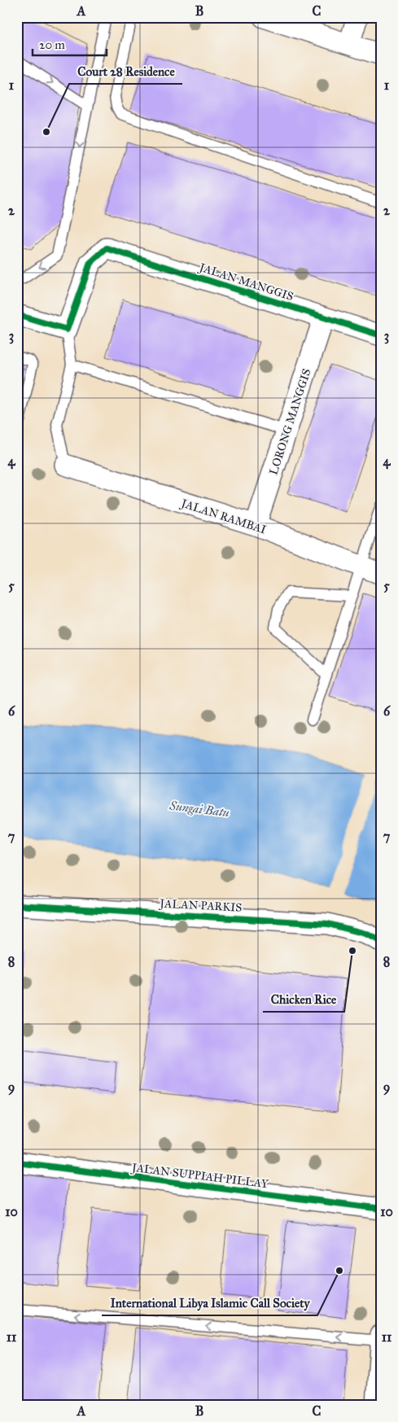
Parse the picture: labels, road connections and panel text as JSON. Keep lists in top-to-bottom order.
{
  "streets": {
    "street": [
      "JALAN MANGGIS",
      "LORONG MANGGIS",
      "JALAN RAMBAI",
      "JALAN PARKIS",
      "JALAN SUPPIAH PILLAY"
    ]
  },
  "crossings": [
    ["JALAN MANGGIS", "LORONG MANGGIS"],
    ["LORONG MANGGIS", "JALAN RAMBAI"]
  ],
  "water": ["Sungai Batu"],
  "places": ["Court 28 Residence", "Chicken Rice", "International Libya Islamic Call Society"],
  "scale_bar": "20 m",
  "grid": {
    "columns": ["A", "B", "C"],
    "rows": [
      "1",
      "2",
      "3",
      "4",
      "5",
      "6",
      "7",
      "8",
      "9",
      "10",
      "11"
    ]
  }
}
